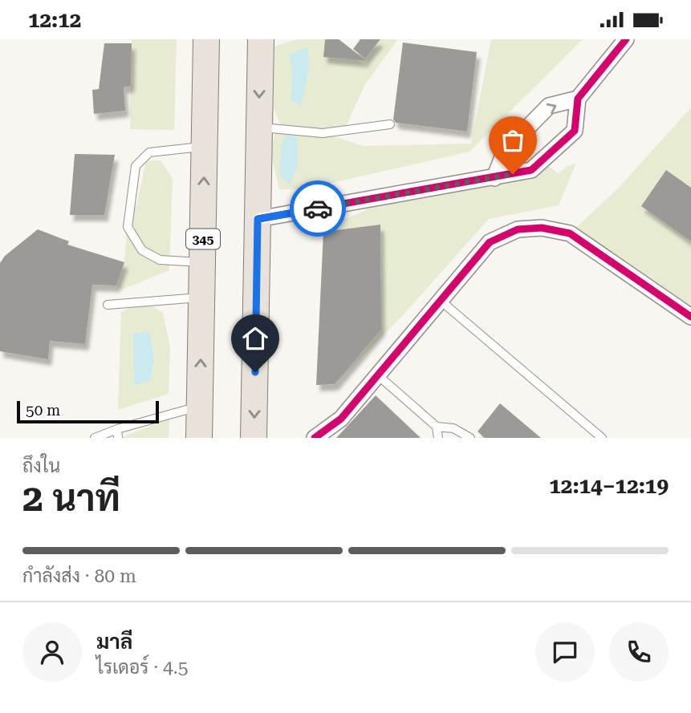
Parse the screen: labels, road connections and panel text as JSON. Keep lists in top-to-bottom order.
{
  "streets": {
    "main road": ["345"]
  },
  "scale_bar": "50 m",
  "page": {
    "status": "12:12",
    "scale": "50 m",
    "heading": ["2 นาที", "ถึงใน", "12:14–12:19"],
    "panel": ["มาลี", "ไรเดอร์ · 4.5"],
    "bar": "กำลังส่ง · 80 m"
  }
}
